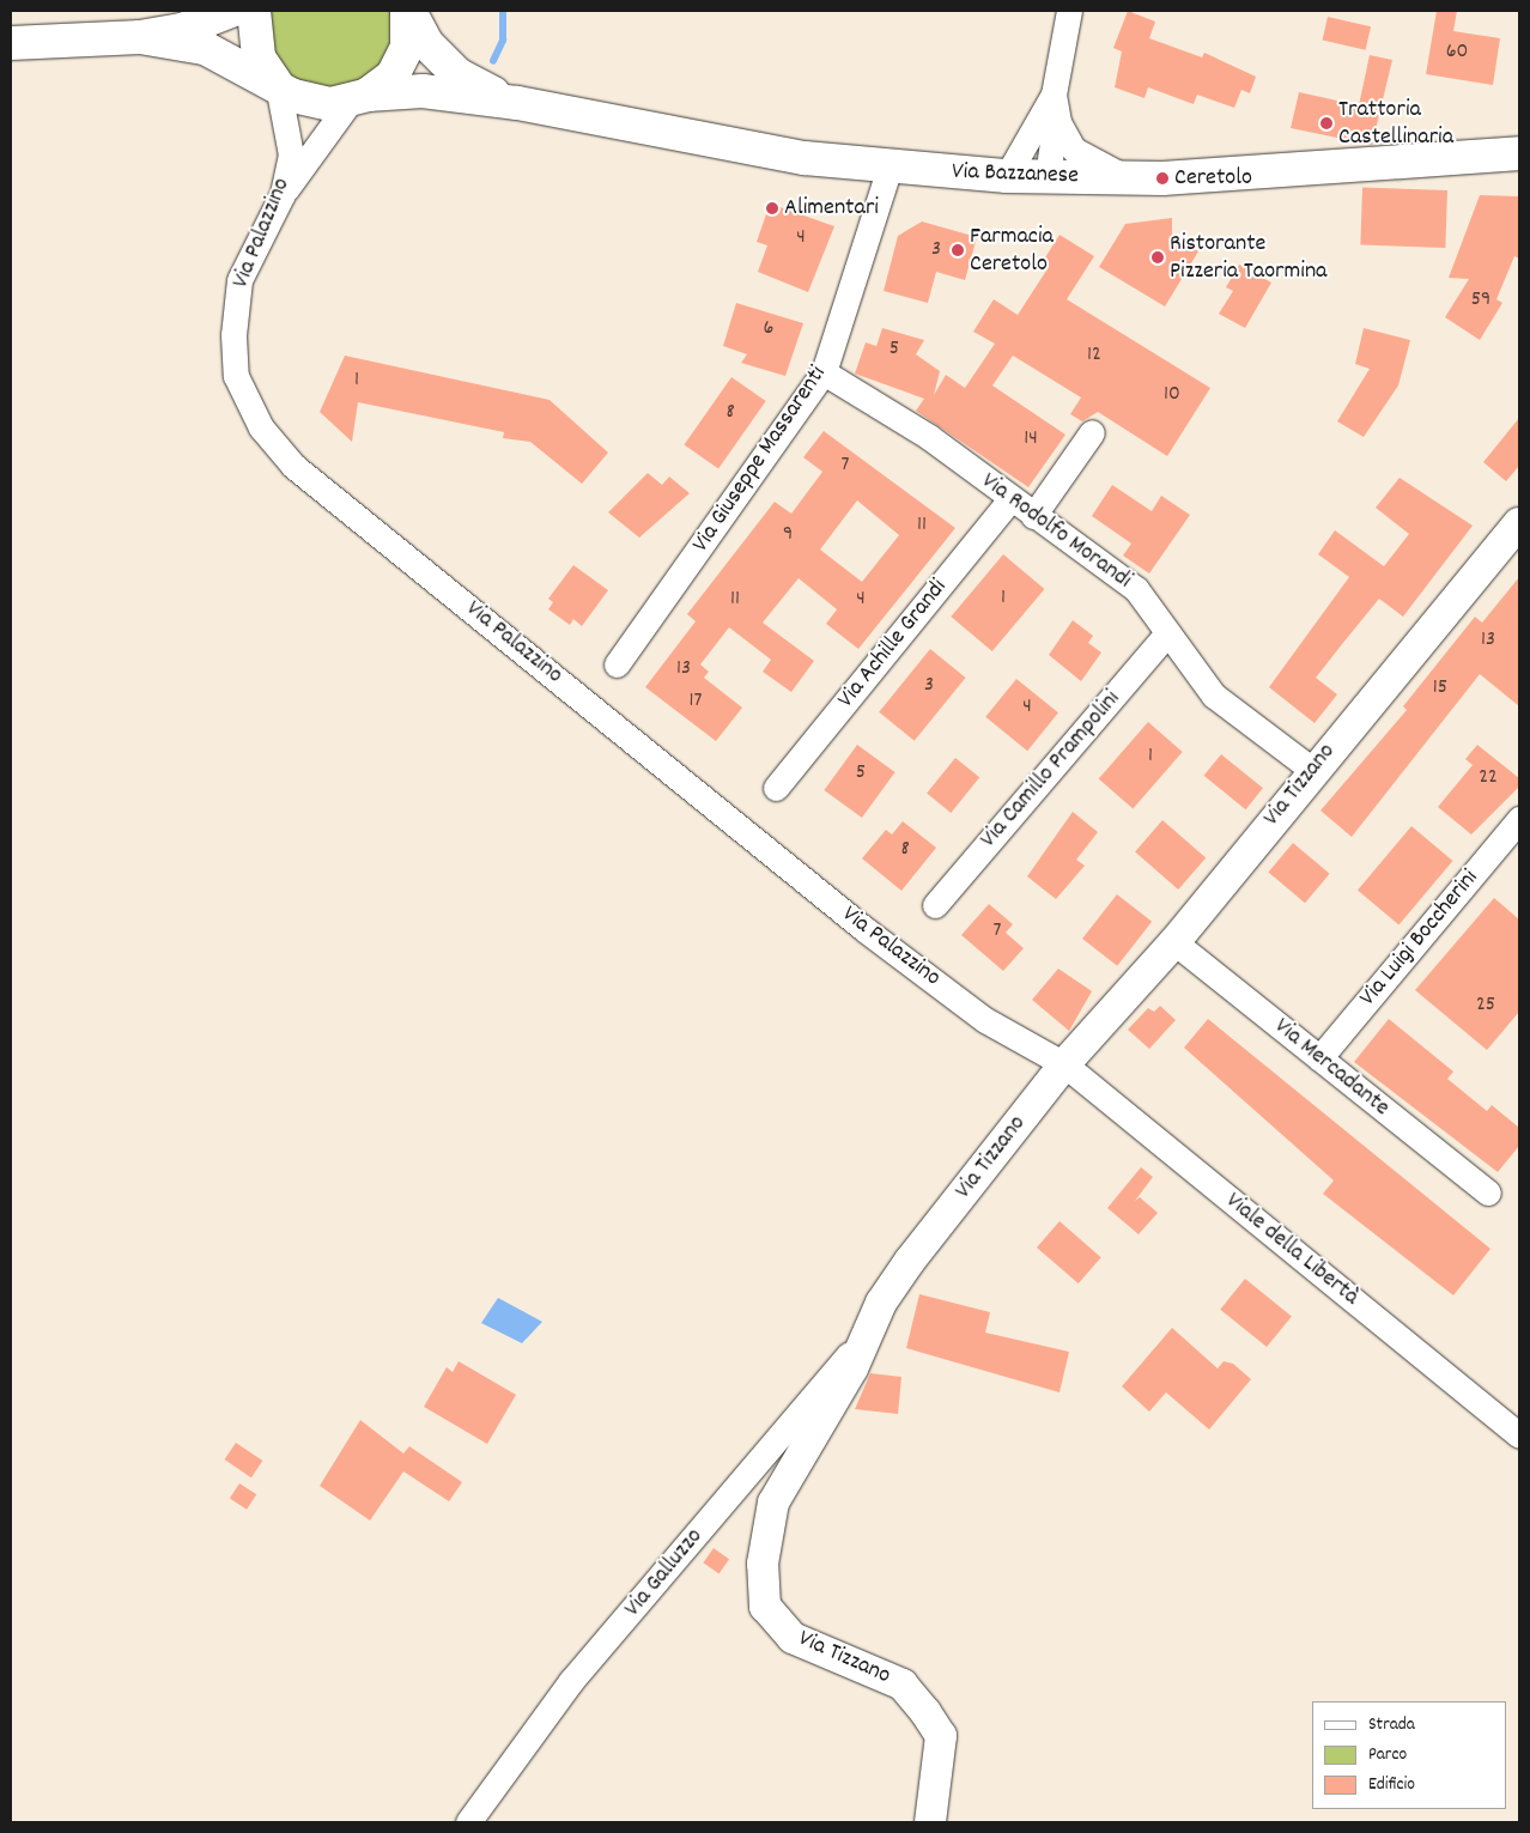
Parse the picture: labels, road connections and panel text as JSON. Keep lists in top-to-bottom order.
{
  "streets": {
    "main road": ["Via Bazzanese"],
    "street": [
      "Via Palazzino",
      "Via Giuseppe Massarenti",
      "Via Rodolfo Morandi",
      "Via Achille Grandi",
      "Via Camillo Prampolini",
      "Via Tizzano",
      "Via Luigi Boccherini",
      "Via Mercadante",
      "Viale della Libertà",
      "Via Galluzzo"
    ]
  },
  "crossings": [
    ["Via Bazzanese", "Via Palazzino"],
    ["Via Bazzanese", "Via Giuseppe Massarenti"],
    ["Via Palazzino", "Via Tizzano"],
    ["Via Palazzino", "Viale della Libertà"],
    ["Via Giuseppe Massarenti", "Via Rodolfo Morandi"],
    ["Via Rodolfo Morandi", "Via Achille Grandi"],
    ["Via Rodolfo Morandi", "Via Camillo Prampolini"],
    ["Via Rodolfo Morandi", "Via Tizzano"],
    ["Via Tizzano", "Via Mercadante"],
    ["Via Tizzano", "Viale della Libertà"],
    ["Via Tizzano", "Via Galluzzo"],
    ["Via Luigi Boccherini", "Via Mercadante"]
  ],
  "places": [
    "Trattoria Castellinaria",
    "Ceretolo",
    "Alimentari",
    "Farmacia Ceretolo",
    "Ristorante Pizzeria Taormina"
  ],
  "house_numbers": [
    "60",
    "4",
    "3",
    "59",
    "6",
    "5",
    "12",
    "1",
    "10",
    "8",
    "14",
    "7",
    "11",
    "9",
    "1",
    "11",
    "4",
    "13",
    "13",
    "3",
    "15",
    "17",
    "4",
    "1",
    "5",
    "22",
    "8",
    "7",
    "25"
  ],
  "legend": ["Strada", "Parco", "Edificio"]
}
